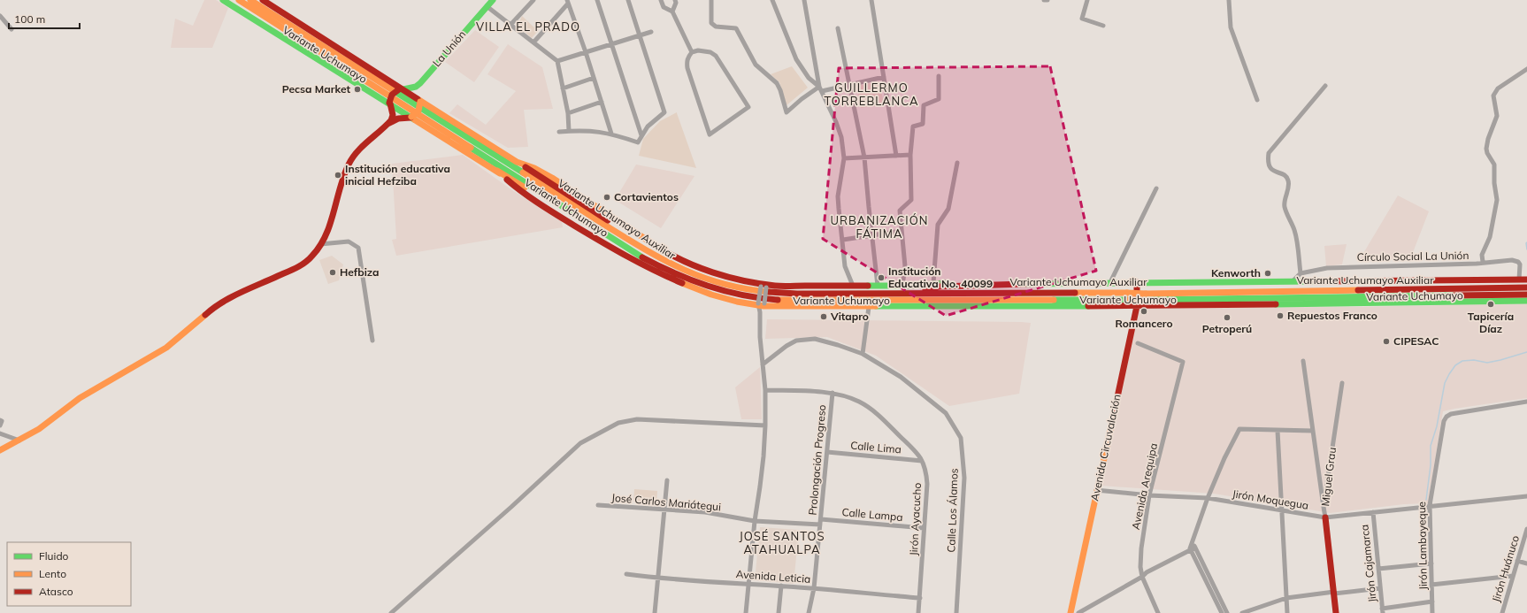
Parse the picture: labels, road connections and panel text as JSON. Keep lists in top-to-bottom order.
{
  "streets": {
    "main road": [
      "La Unión",
      "Variante Uchumayo",
      "Variante Uchumayo Auxiliar",
      "Avenida Circuvalación",
      "Miguel Grau"
    ],
    "street": [
      "Círculo Social La Unión",
      "Calle Lima",
      "Prolongación Progreso",
      "Avenida Arequipa",
      "Jirón Moquegua",
      "José Carlos Mariátegui",
      "Calle Los Álamos",
      "Calle Lampa",
      "Jirón Ayacucho",
      "Jirón Lambayeque",
      "Jirón Cajamarca",
      "Jirón Huánuco",
      "Avenida Leticia"
    ]
  },
  "crossings": [
    ["Variante Uchumayo", "Variante Uchumayo Auxiliar"],
    ["Variante Uchumayo", "Avenida Circuvalación"],
    ["Variante Uchumayo Auxiliar", "Círculo Social La Unión"],
    ["Variante Uchumayo Auxiliar", "Avenida Circuvalación"],
    ["Calle Lima", "Prolongación Progreso"],
    ["Calle Lima", "Jirón Ayacucho"],
    ["Avenida Circuvalación", "Jirón Moquegua"],
    ["Prolongación Progreso", "Calle Lampa"],
    ["Prolongación Progreso", "Jirón Ayacucho"],
    ["Prolongación Progreso", "Avenida Leticia"],
    ["Miguel Grau", "Jirón Moquegua"],
    ["Avenida Arequipa", "Jirón Moquegua"],
    ["Jirón Moquegua", "Jirón Lambayeque"],
    ["Jirón Moquegua", "Jirón Cajamarca"],
    ["Calle Lampa", "Jirón Ayacucho"],
    ["Jirón Ayacucho", "Avenida Leticia"]
  ],
  "districts": [
    "VILLA EL PRADO",
    "GUILLERMO TORREBLANCA",
    "URBANIZACIÓN FÁTIMA",
    "JOSÉ SANTOS ATAHUALPA"
  ],
  "places": [
    "Pecsa Market",
    "Institución educativa inicial Hefziba",
    "Cortavientos",
    "Hefbiza",
    "Kenworth",
    "Institución Educativa No. 40099",
    "Tapicería Díaz",
    "Romancero",
    "Repuestos Franco",
    "Vitapro",
    "Petroperú",
    "CIPESAC"
  ],
  "legend": ["Fluido", "Lento", "Atasco"],
  "scale_bar": "100 m"
}
